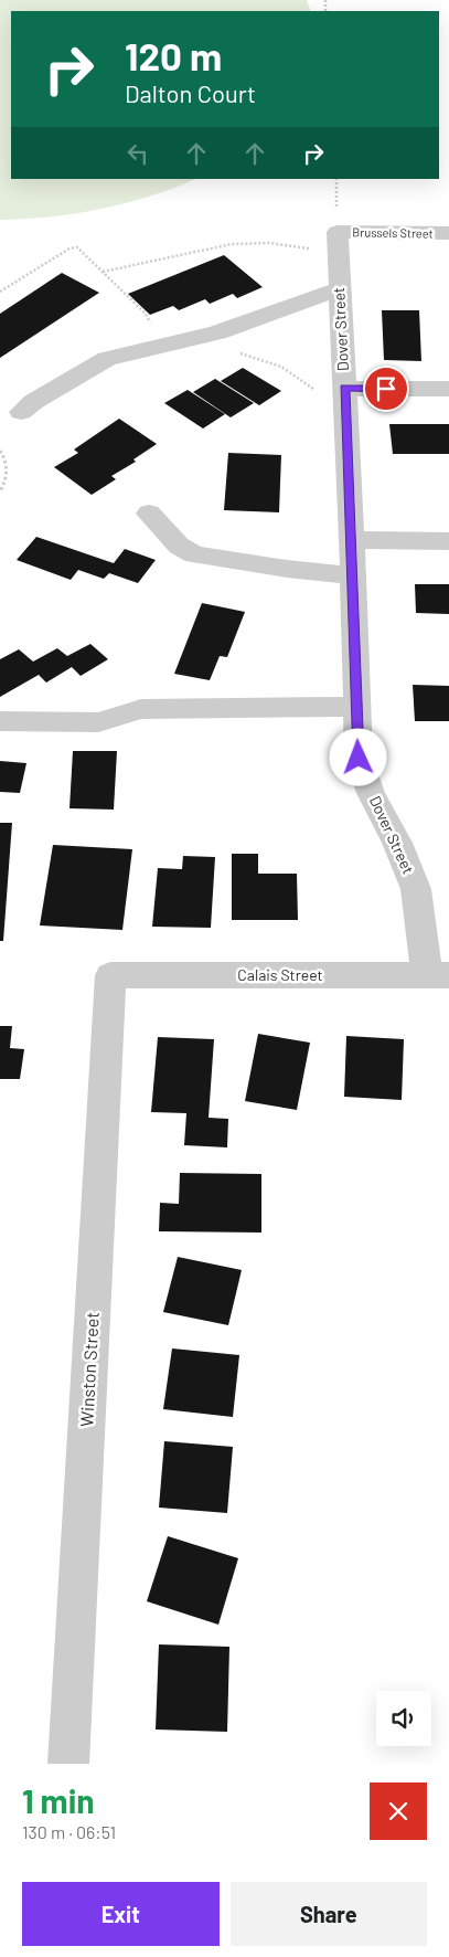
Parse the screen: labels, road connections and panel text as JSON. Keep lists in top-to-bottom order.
{
  "streets": {
    "street": [
      "Brussels Street",
      "Dover Street",
      "Calais Street",
      "Winston Street"
    ]
  },
  "crossings": [
    ["Brussels Street", "Dover Street"],
    ["Dover Street", "Calais Street"],
    ["Calais Street", "Winston Street"]
  ],
  "page": {
    "turn": ["120 m", "Dalton Court"],
    "heading": ["1 min", "130 m · 06:51"],
    "buttons": ["Exit", "Share"]
  }
}
